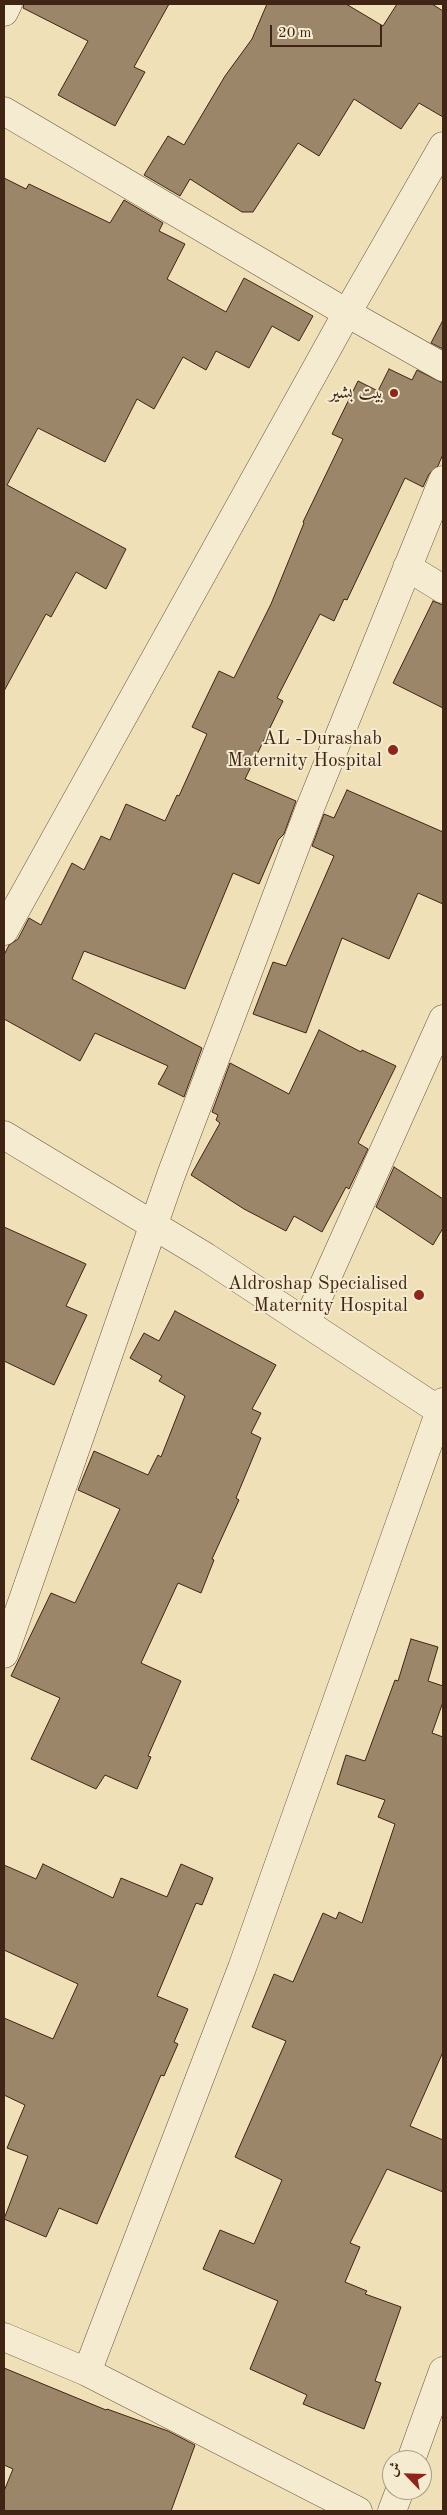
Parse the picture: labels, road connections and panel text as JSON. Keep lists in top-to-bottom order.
{
  "places": ["بيت بشير", "AL -Durashab Maternity Hospital", "Aldroshap Specialised Maternity Hospital"],
  "scale_bar": "20 m",
  "north": "top left"
}
